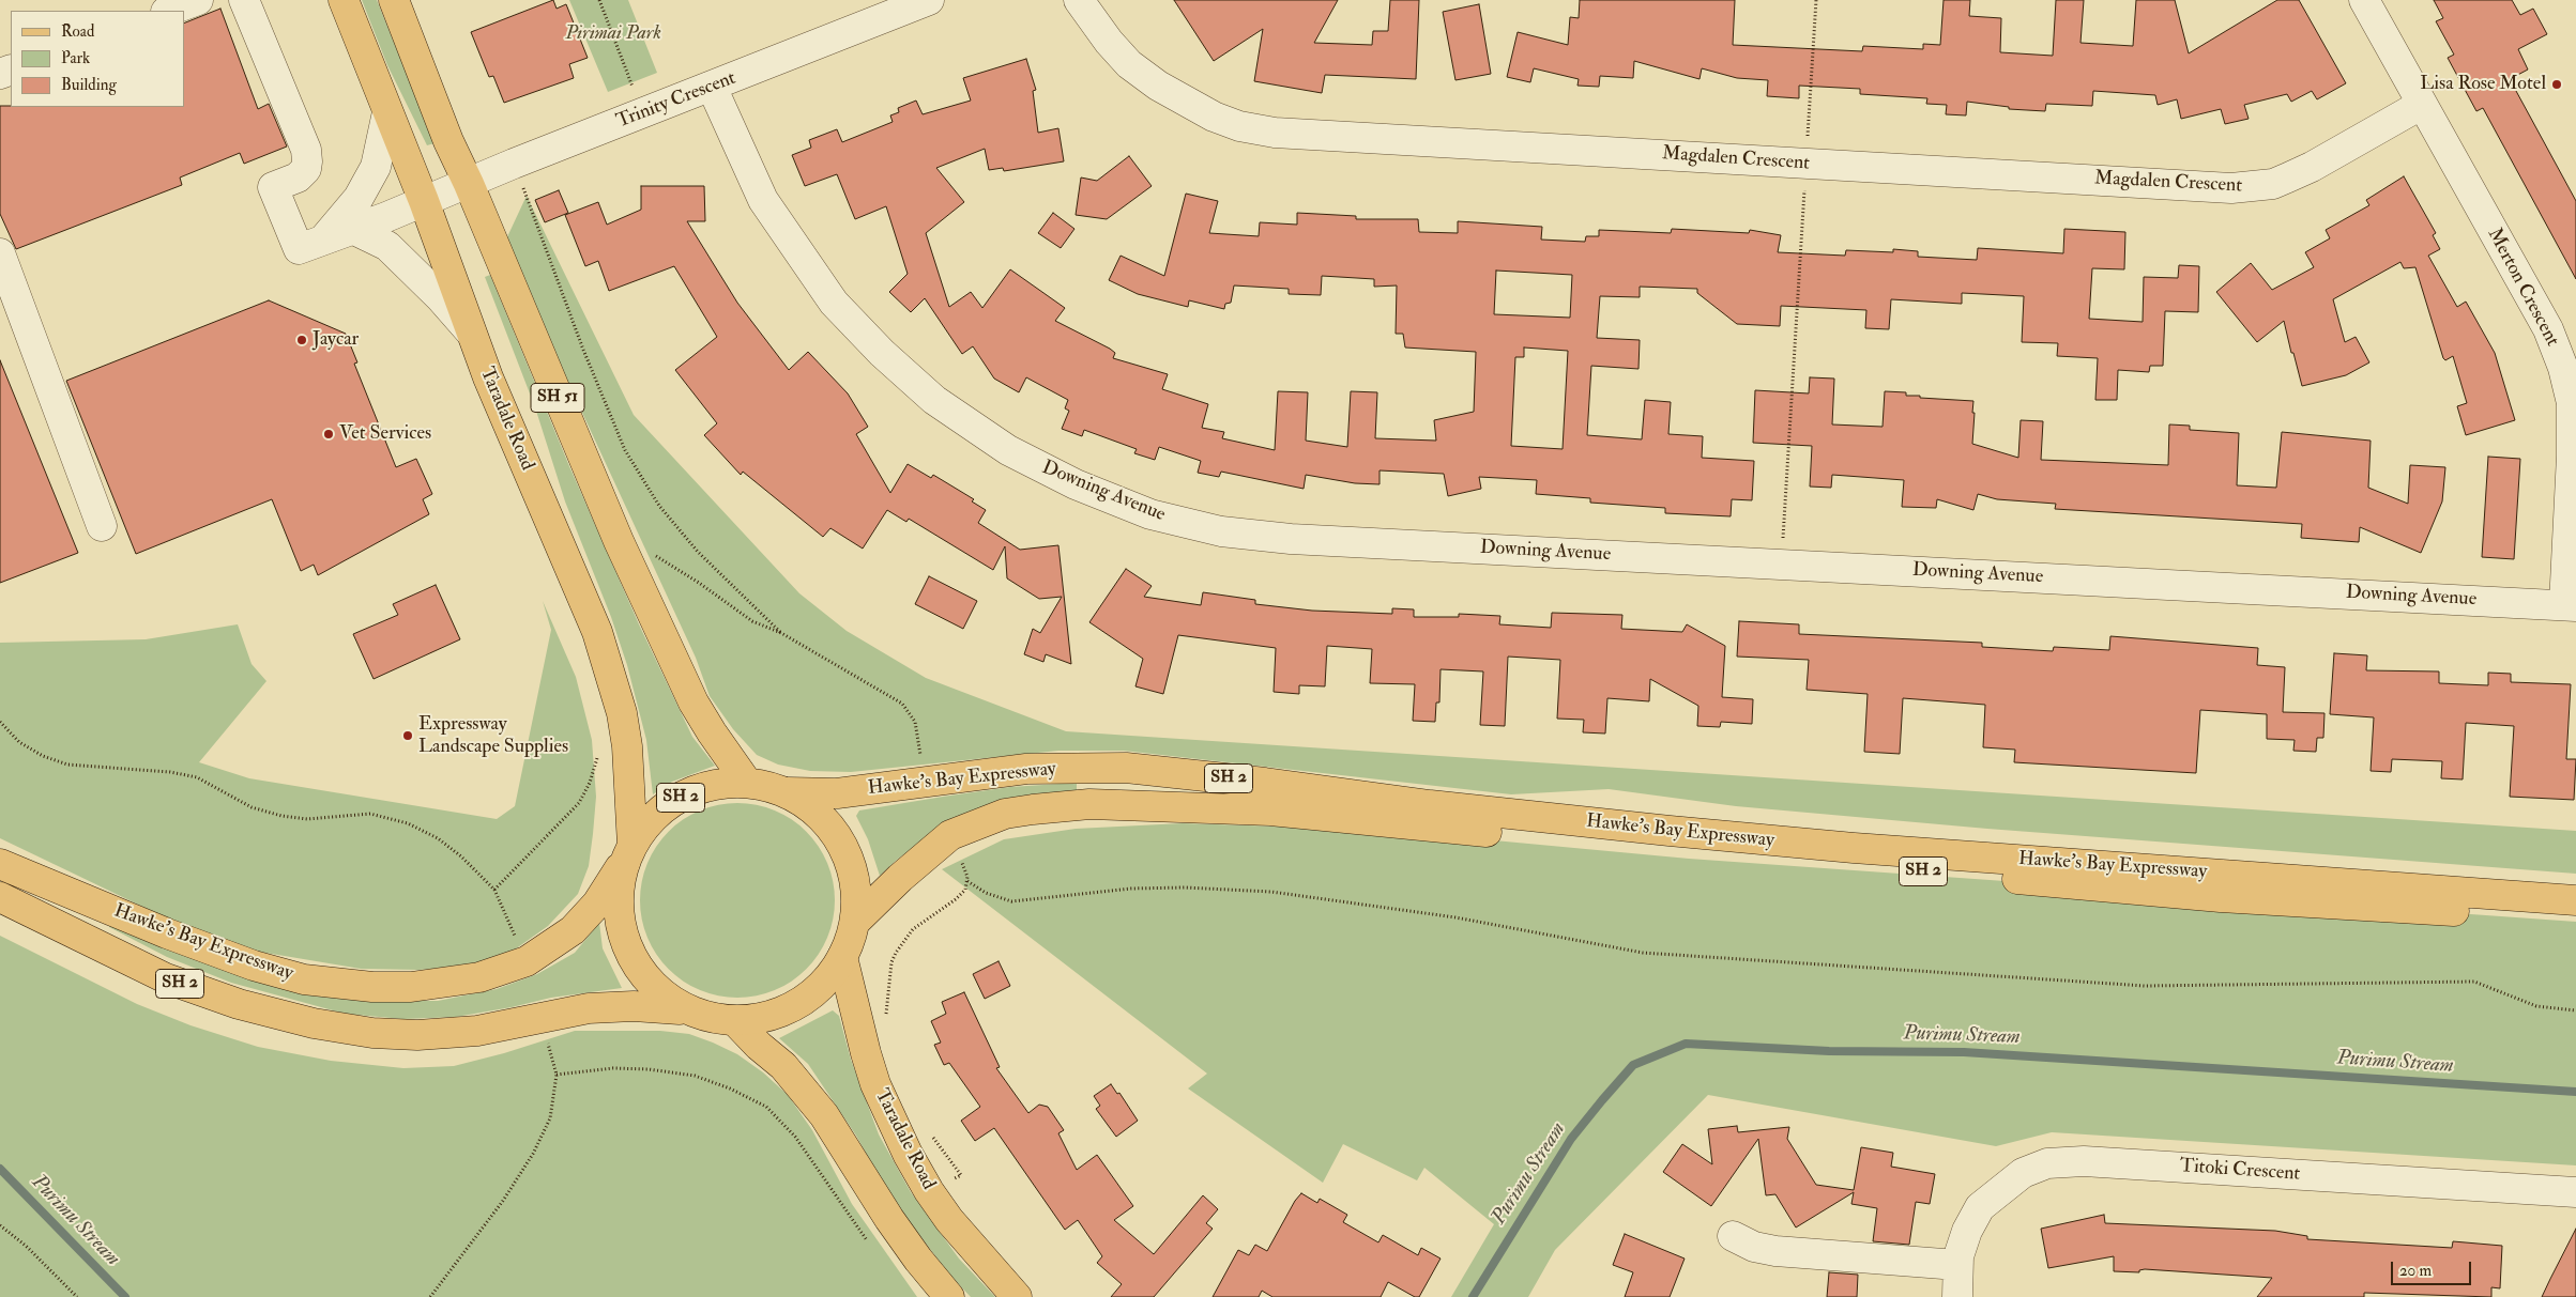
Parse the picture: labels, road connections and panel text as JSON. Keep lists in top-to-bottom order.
{
  "streets": {
    "main road": [
      "SH 51",
      "Taradale Road",
      "SH 2",
      "Hawke's Bay Expressway"
    ],
    "street": [
      "Trinity Crescent",
      "Magdalen Crescent",
      "Merton Crescent",
      "Downing Avenue",
      "Titoki Crescent"
    ]
  },
  "crossings": [
    ["Trinity Crescent", "SH 51"],
    ["Trinity Crescent", "Taradale Road"],
    ["Trinity Crescent", "Downing Avenue"],
    ["Magdalen Crescent", "Merton Crescent"],
    ["Merton Crescent", "Downing Avenue"],
    ["SH 51", "SH 2"],
    ["Taradale Road", "SH 2"],
    ["Taradale Road", "Hawke's Bay Expressway"],
    ["SH 2", "Hawke's Bay Expressway"]
  ],
  "water": ["Purimu Stream"],
  "parks": ["Pirimai Park"],
  "places": [
    "Lisa Rose Motel",
    "Jaycar",
    "Vet Services",
    "Expressway Landscape Supplies"
  ],
  "legend": ["Road", "Park", "Building"],
  "scale_bar": "20 m"
}
